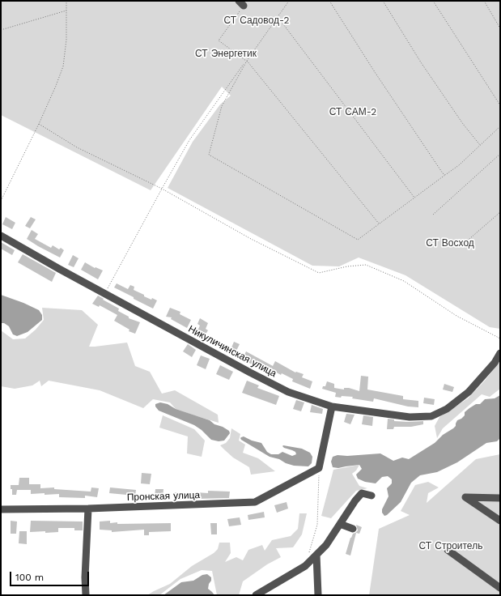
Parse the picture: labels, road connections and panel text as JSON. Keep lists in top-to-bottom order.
{
  "streets": {
    "street": ["Никуличинская улица", "Пронская улица"]
  },
  "parks": [
    "СТ Садовод-2",
    "СТ Энергетик",
    "СТ САМ-2",
    "СТ Восход",
    "СТ Строитель"
  ],
  "scale_bar": "100 m"
}
